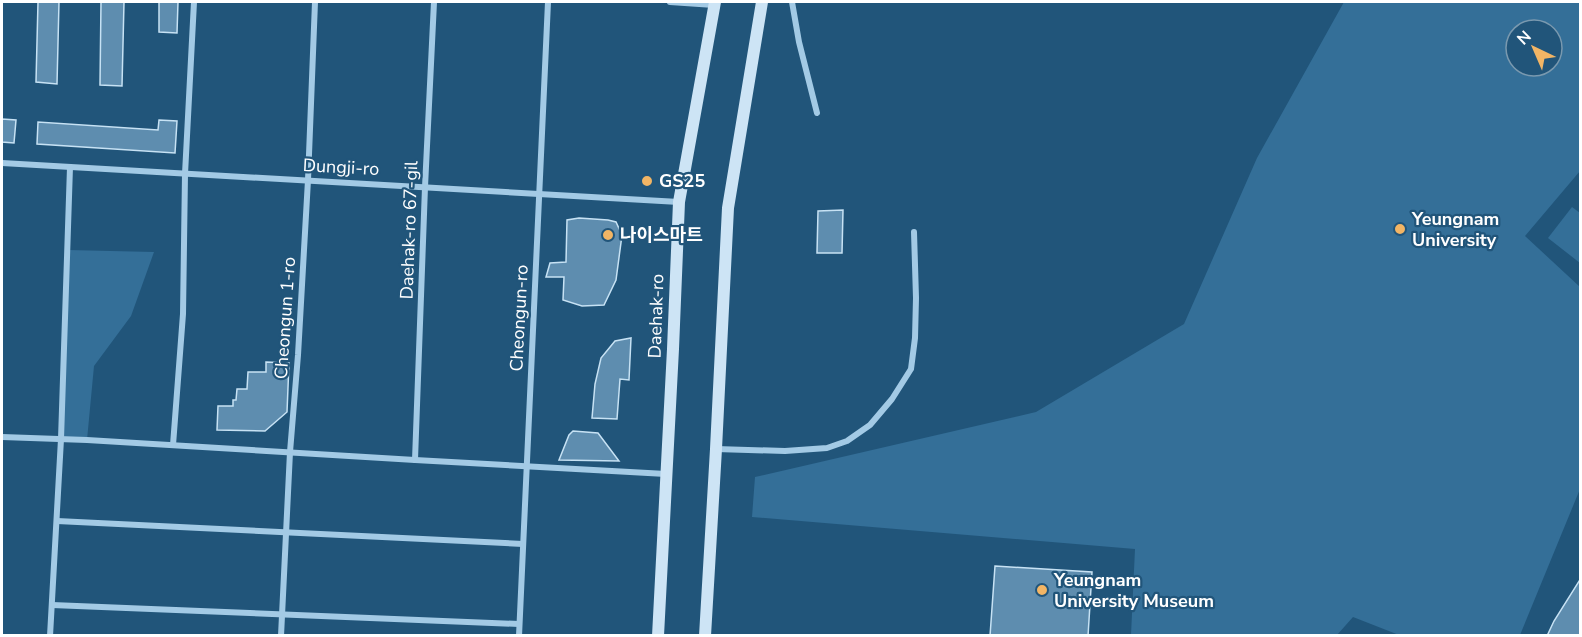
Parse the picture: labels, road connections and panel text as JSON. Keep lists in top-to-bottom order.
{
  "streets": {
    "main road": ["Daehak-ro"],
    "street": [
      "Dungji-ro",
      "Daehak-ro 67-gil",
      "Cheongun 1-ro",
      "Cheongun-ro"
    ]
  },
  "crossings": [
    ["Dungji-ro", "Daehak-ro 67-gil"],
    ["Dungji-ro", "Daehak-ro"],
    ["Dungji-ro", "Cheongun 1-ro"],
    ["Dungji-ro", "Cheongun-ro"]
  ],
  "places": [
    "GS25",
    "Yeungnam University",
    "나이스마트",
    "Yeungnam University Museum"
  ],
  "north": "top left"
}
